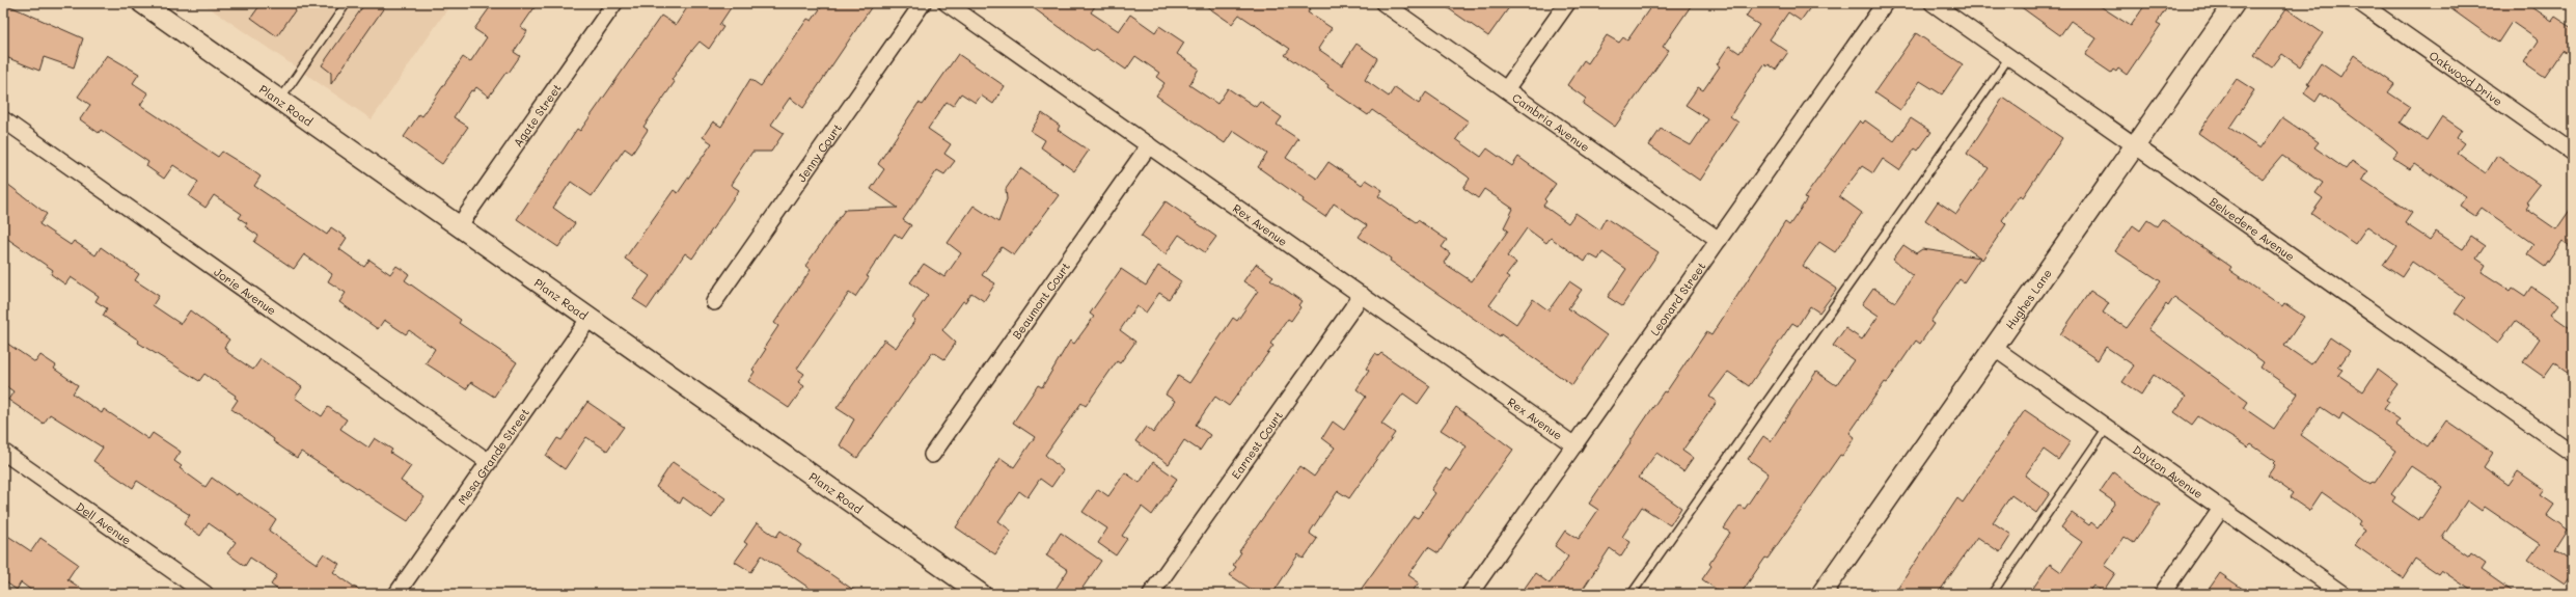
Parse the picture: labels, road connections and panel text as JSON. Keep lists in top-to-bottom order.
{
  "streets": {
    "street": [
      "Oakwood Drive",
      "Planz Road",
      "Agate Street",
      "Cambria Avenue",
      "Jenny Court",
      "Rex Avenue",
      "Belvedere Avenue",
      "Jorie Avenue",
      "Hughes Lane",
      "Leonard Street",
      "Beaumont Court",
      "Earnest Court",
      "Mesa Grande Street",
      "Dayton Avenue",
      "Dell Avenue"
    ]
  },
  "crossings": [
    ["Planz Road", "Agate Street"],
    ["Planz Road", "Mesa Grande Street"],
    ["Cambria Avenue", "Leonard Street"],
    ["Rex Avenue", "Leonard Street"],
    ["Rex Avenue", "Beaumont Court"],
    ["Rex Avenue", "Earnest Court"],
    ["Belvedere Avenue", "Hughes Lane"],
    ["Jorie Avenue", "Mesa Grande Street"],
    ["Hughes Lane", "Dayton Avenue"]
  ]
}
